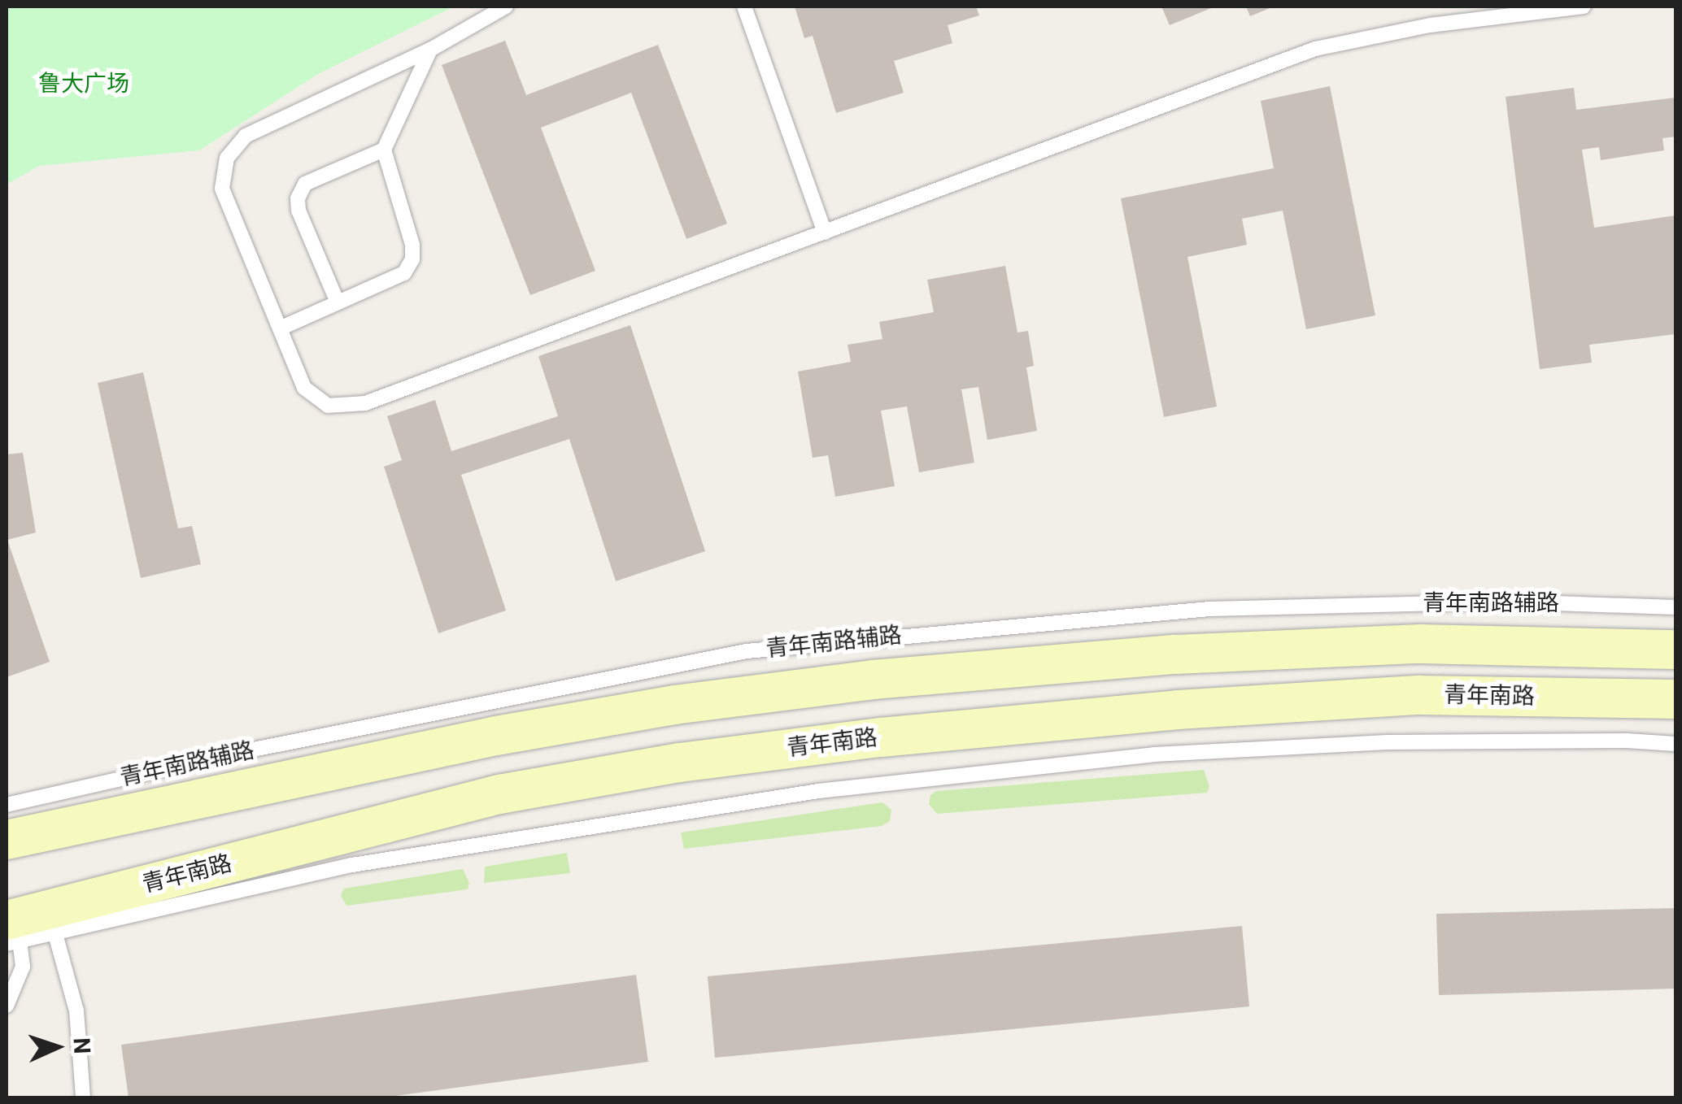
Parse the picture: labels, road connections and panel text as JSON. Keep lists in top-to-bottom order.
{
  "streets": {
    "main road": ["青年南路"],
    "lane": ["青年南路辅路"]
  },
  "parks": ["鲁大广场"],
  "north": "right"
}
